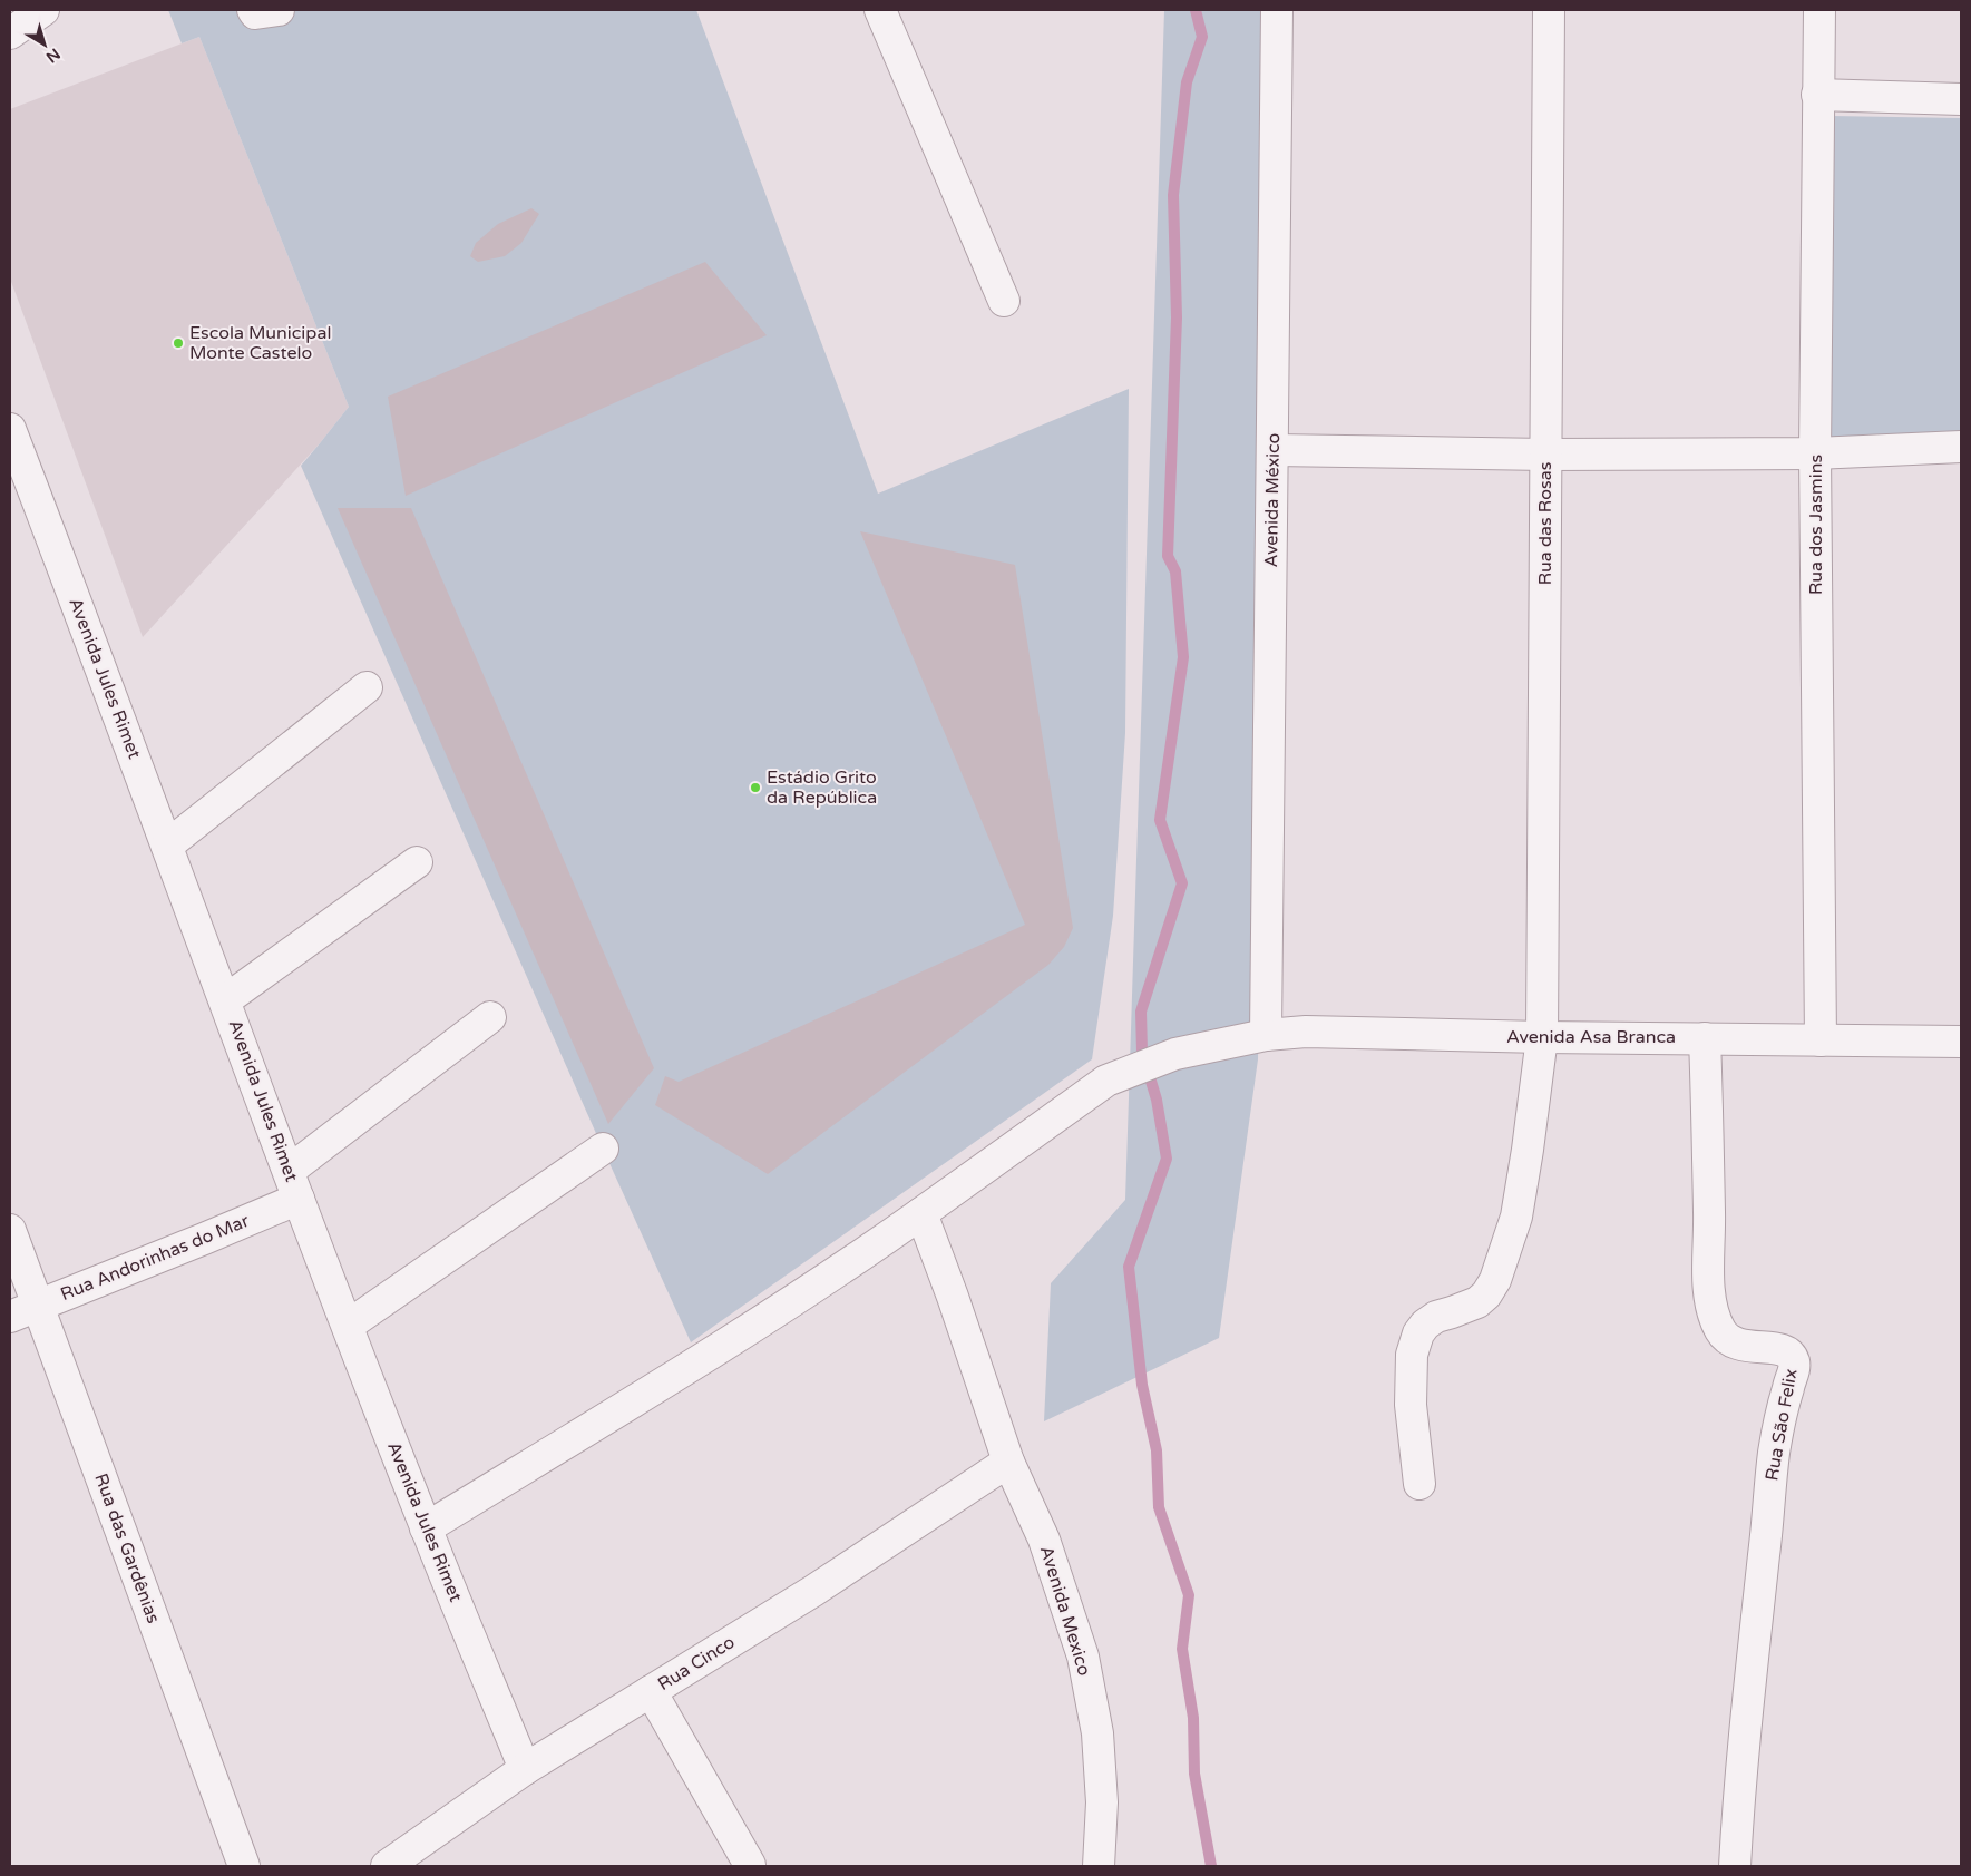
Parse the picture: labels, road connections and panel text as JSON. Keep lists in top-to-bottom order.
{
  "streets": {
    "street": [
      "Avenida México",
      "Rua das Rosas",
      "Rua dos Jasmins",
      "Avenida Jules Rimet",
      "Avenida Asa Branca",
      "Rua Andorinhas do Mar",
      "Rua São Felix",
      "Rua das Gardênias",
      "Avenida Mexico",
      "Rua Cinco"
    ]
  },
  "crossings": [
    ["Avenida México", "Avenida Asa Branca"],
    ["Rua das Rosas", "Avenida Asa Branca"],
    ["Rua dos Jasmins", "Avenida Asa Branca"],
    ["Avenida Jules Rimet", "Avenida Asa Branca"],
    ["Avenida Jules Rimet", "Rua Andorinhas do Mar"],
    ["Avenida Jules Rimet", "Rua Cinco"],
    ["Avenida Asa Branca", "Rua São Felix"],
    ["Avenida Asa Branca", "Avenida Mexico"],
    ["Rua Andorinhas do Mar", "Rua das Gardênias"],
    ["Avenida Mexico", "Rua Cinco"]
  ],
  "places": ["Escola Municipal Monte Castelo", "Estádio Grito da República"],
  "north": "bottom right"
}
